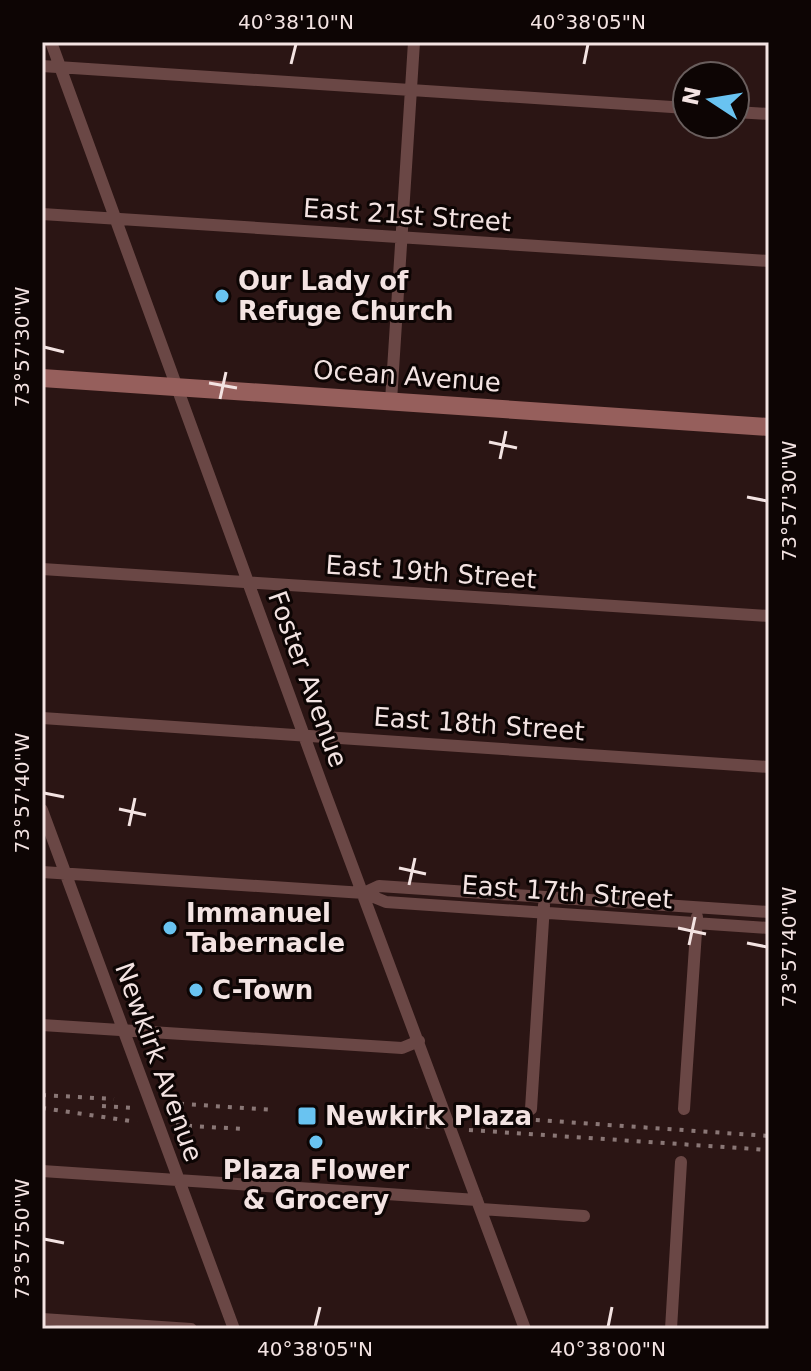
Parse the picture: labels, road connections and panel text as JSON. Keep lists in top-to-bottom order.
{
  "streets": {
    "main road": ["Ocean Avenue"],
    "street": [
      "East 21st Street",
      "East 19th Street",
      "Foster Avenue",
      "East 18th Street",
      "East 17th Street",
      "Newkirk Avenue"
    ]
  },
  "crossings": [
    ["East 21st Street", "Foster Avenue"],
    ["Ocean Avenue", "Foster Avenue"],
    ["East 19th Street", "Foster Avenue"],
    ["Foster Avenue", "East 18th Street"],
    ["Foster Avenue", "East 17th Street"],
    ["East 17th Street", "Newkirk Avenue"]
  ],
  "places": {
    "other": [
      "Our Lady of Refuge Church",
      "Immanuel Tabernacle",
      "C-Town",
      "Plaza Flower & Grocery"
    ],
    "transit": ["Newkirk Plaza"]
  },
  "north": "left",
  "coordinates": [
    "40°38'10\"N",
    "40°38'05\"N",
    "73°57'30\"W",
    "73°57'40\"W",
    "73°57'50\"W",
    "40°38'00\"N"
  ]
}
